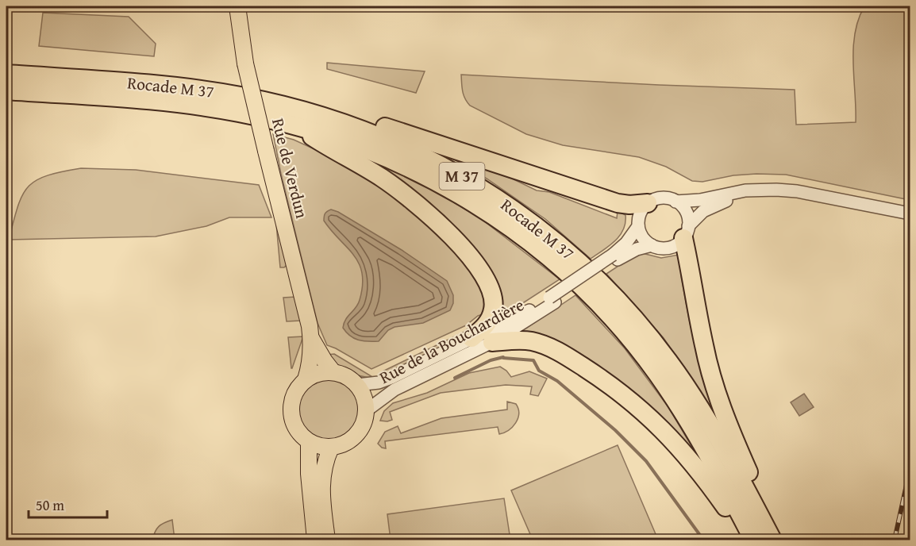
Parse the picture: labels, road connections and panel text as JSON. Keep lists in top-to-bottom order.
{
  "streets": {
    "highway": ["Rocade M 37", "M 37"],
    "main road": ["Rue de Verdun"],
    "street": ["Rue de la Bouchardière"]
  },
  "crossings": [
    ["Rue de Verdun", "Rue de la Bouchardière"]
  ],
  "scale_bar": "50 m"
}
